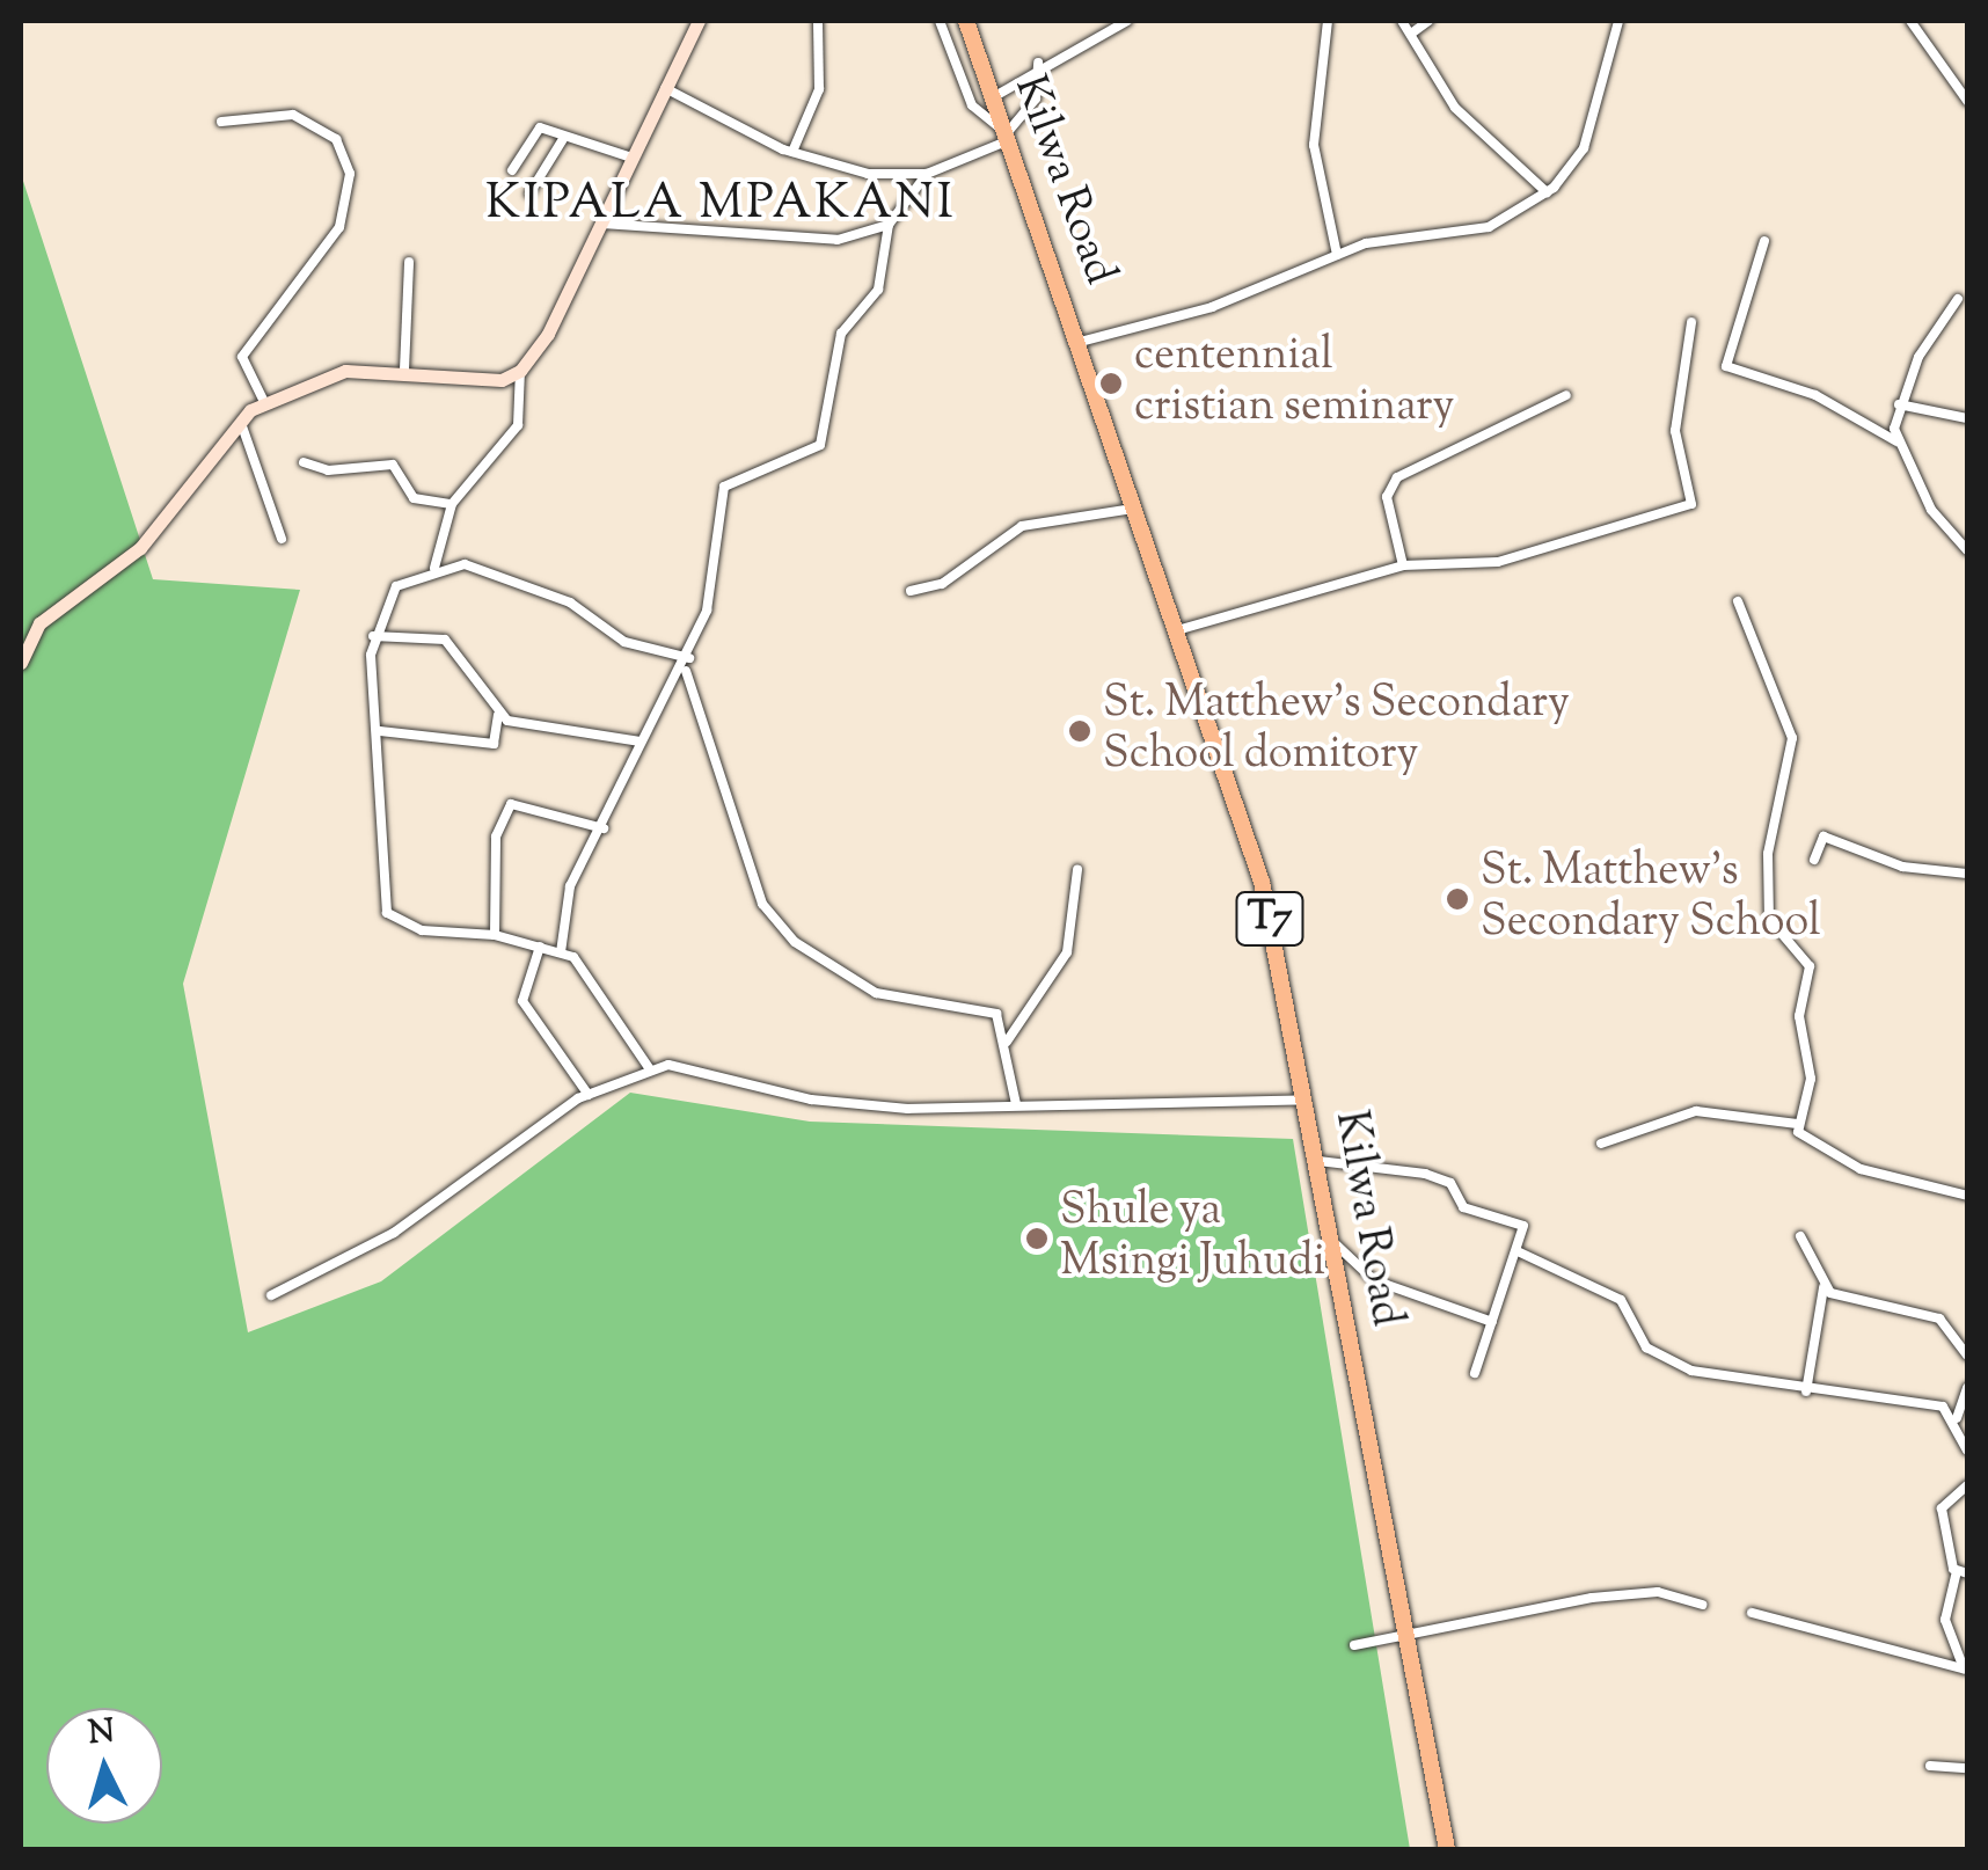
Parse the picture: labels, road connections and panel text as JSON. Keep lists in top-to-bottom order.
{
  "streets": {
    "highway": ["Kilwa Road", "T7"]
  },
  "districts": ["KIPALA MPAKANI"],
  "places": [
    "centennial cristian seminary",
    "St. Matthew's Secondary School domitory",
    "St. Matthew's Secondary School",
    "Shule ya Msingi Juhudi"
  ],
  "north": "top"
}
